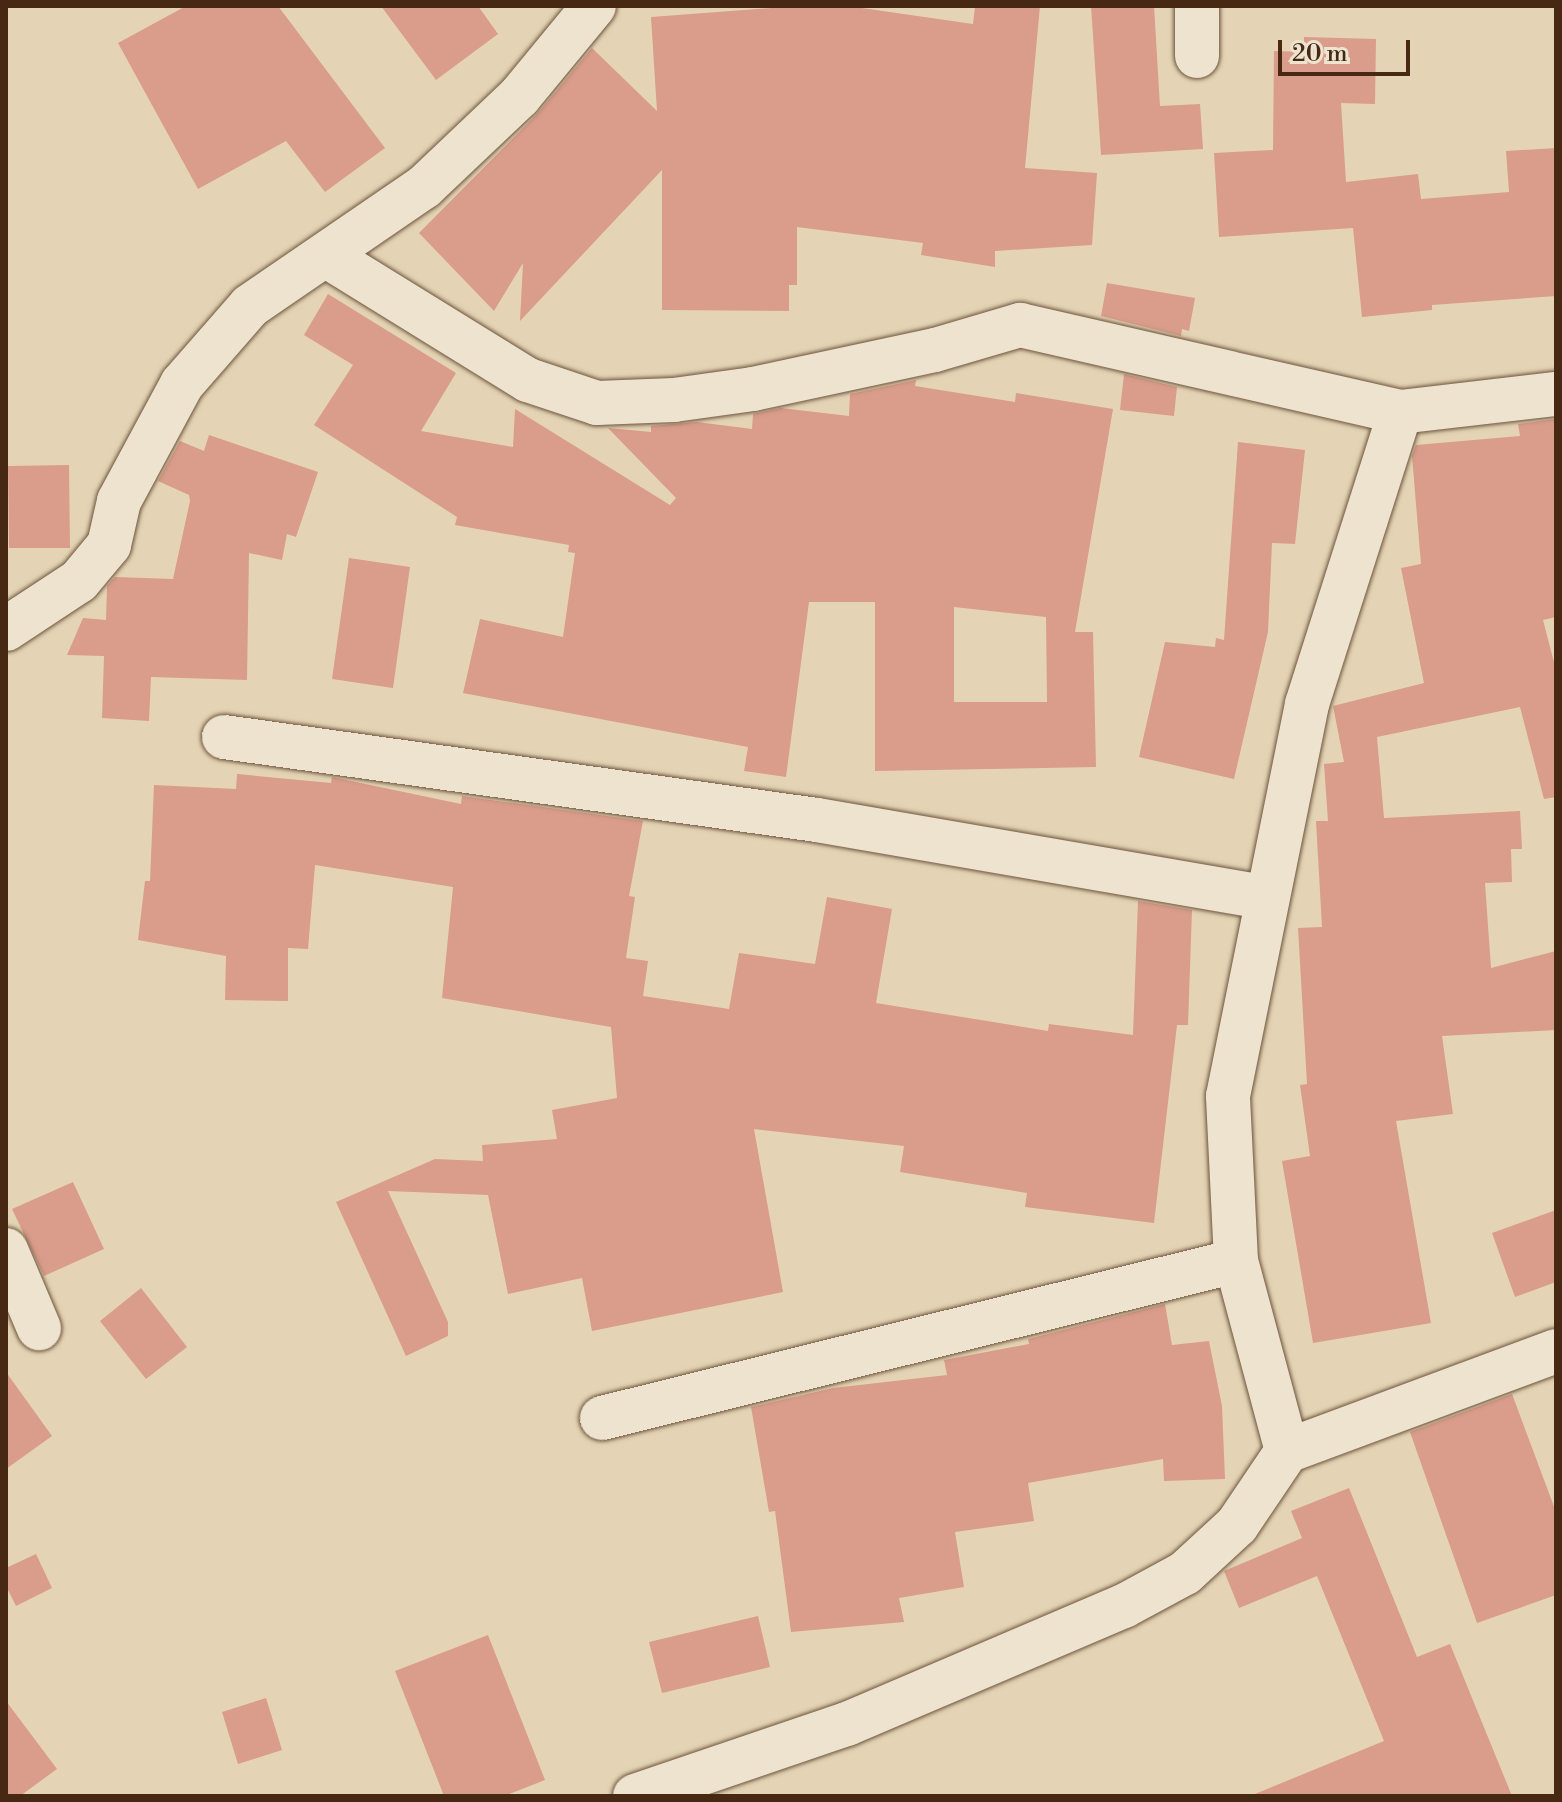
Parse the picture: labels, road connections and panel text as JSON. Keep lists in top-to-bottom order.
{
  "scale_bar": "20 m"
}
